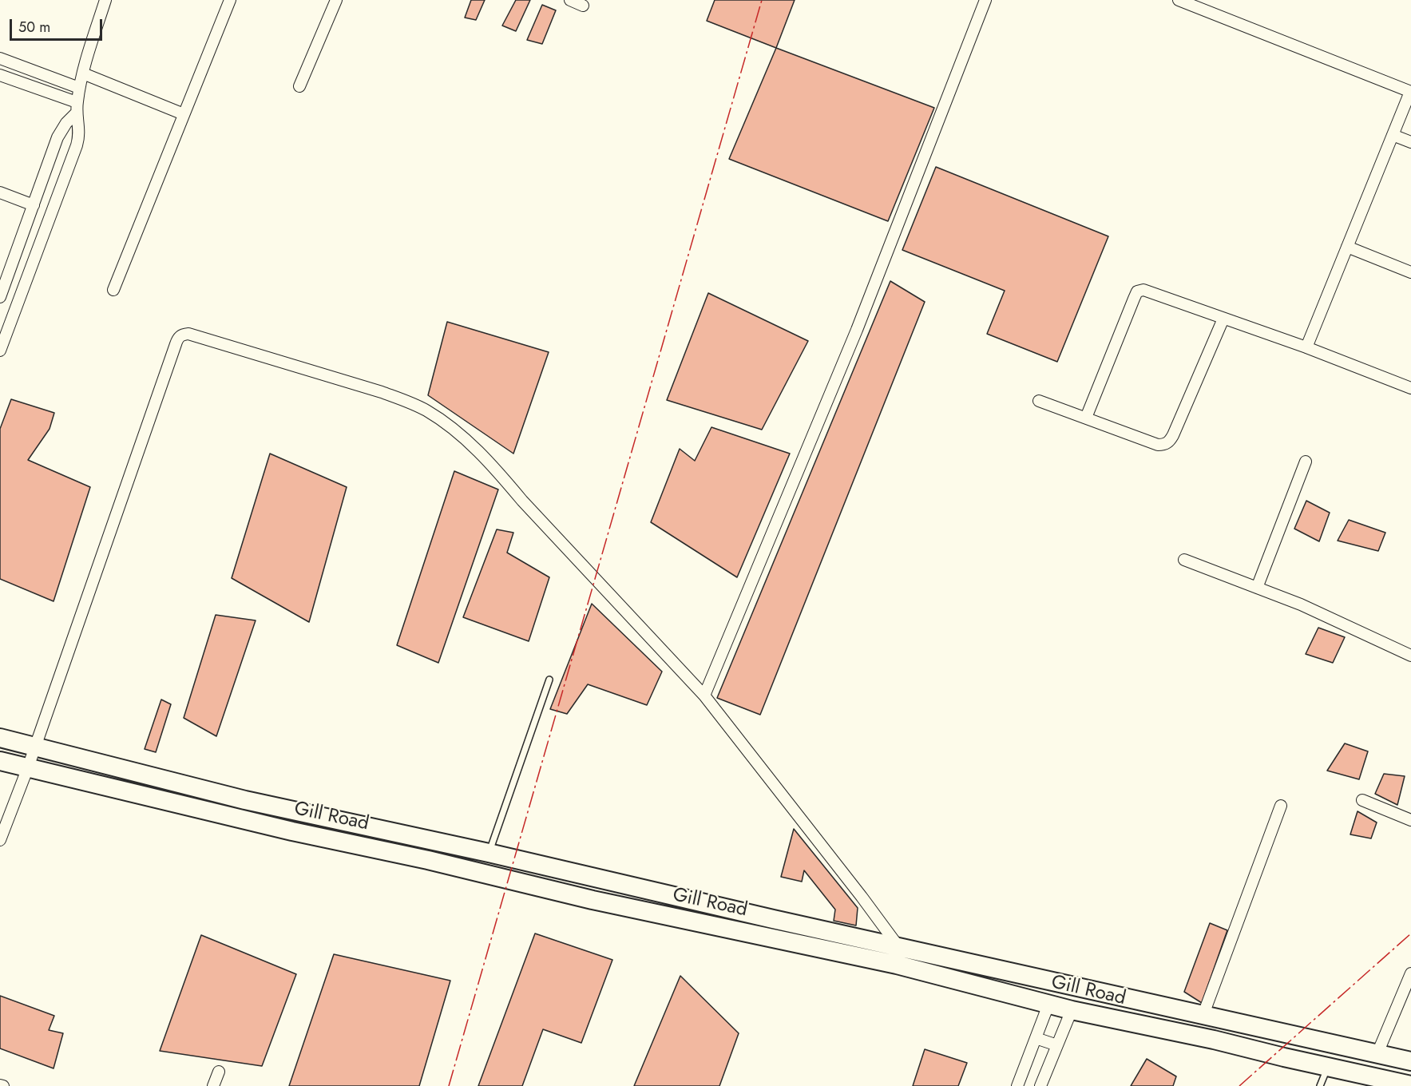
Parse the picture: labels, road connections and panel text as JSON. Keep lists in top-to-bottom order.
{
  "streets": {
    "main road": ["Gill Road"]
  },
  "scale_bar": "50 m"
}
